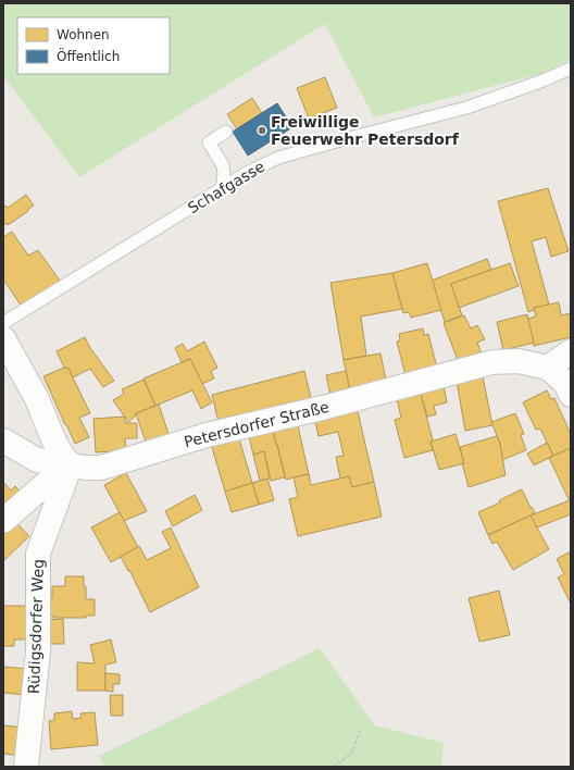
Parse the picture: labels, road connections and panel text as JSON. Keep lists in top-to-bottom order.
{
  "streets": {
    "main road": ["Petersdorfer Straße", "Rüdigsdorfer Weg"],
    "lane": ["Schafgasse"]
  },
  "crossings": [
    ["Petersdorfer Straße", "Rüdigsdorfer Weg"]
  ],
  "places": ["Freiwillige Feuerwehr Petersdorf"],
  "legend": ["Wohnen", "Öffentlich"]
}
